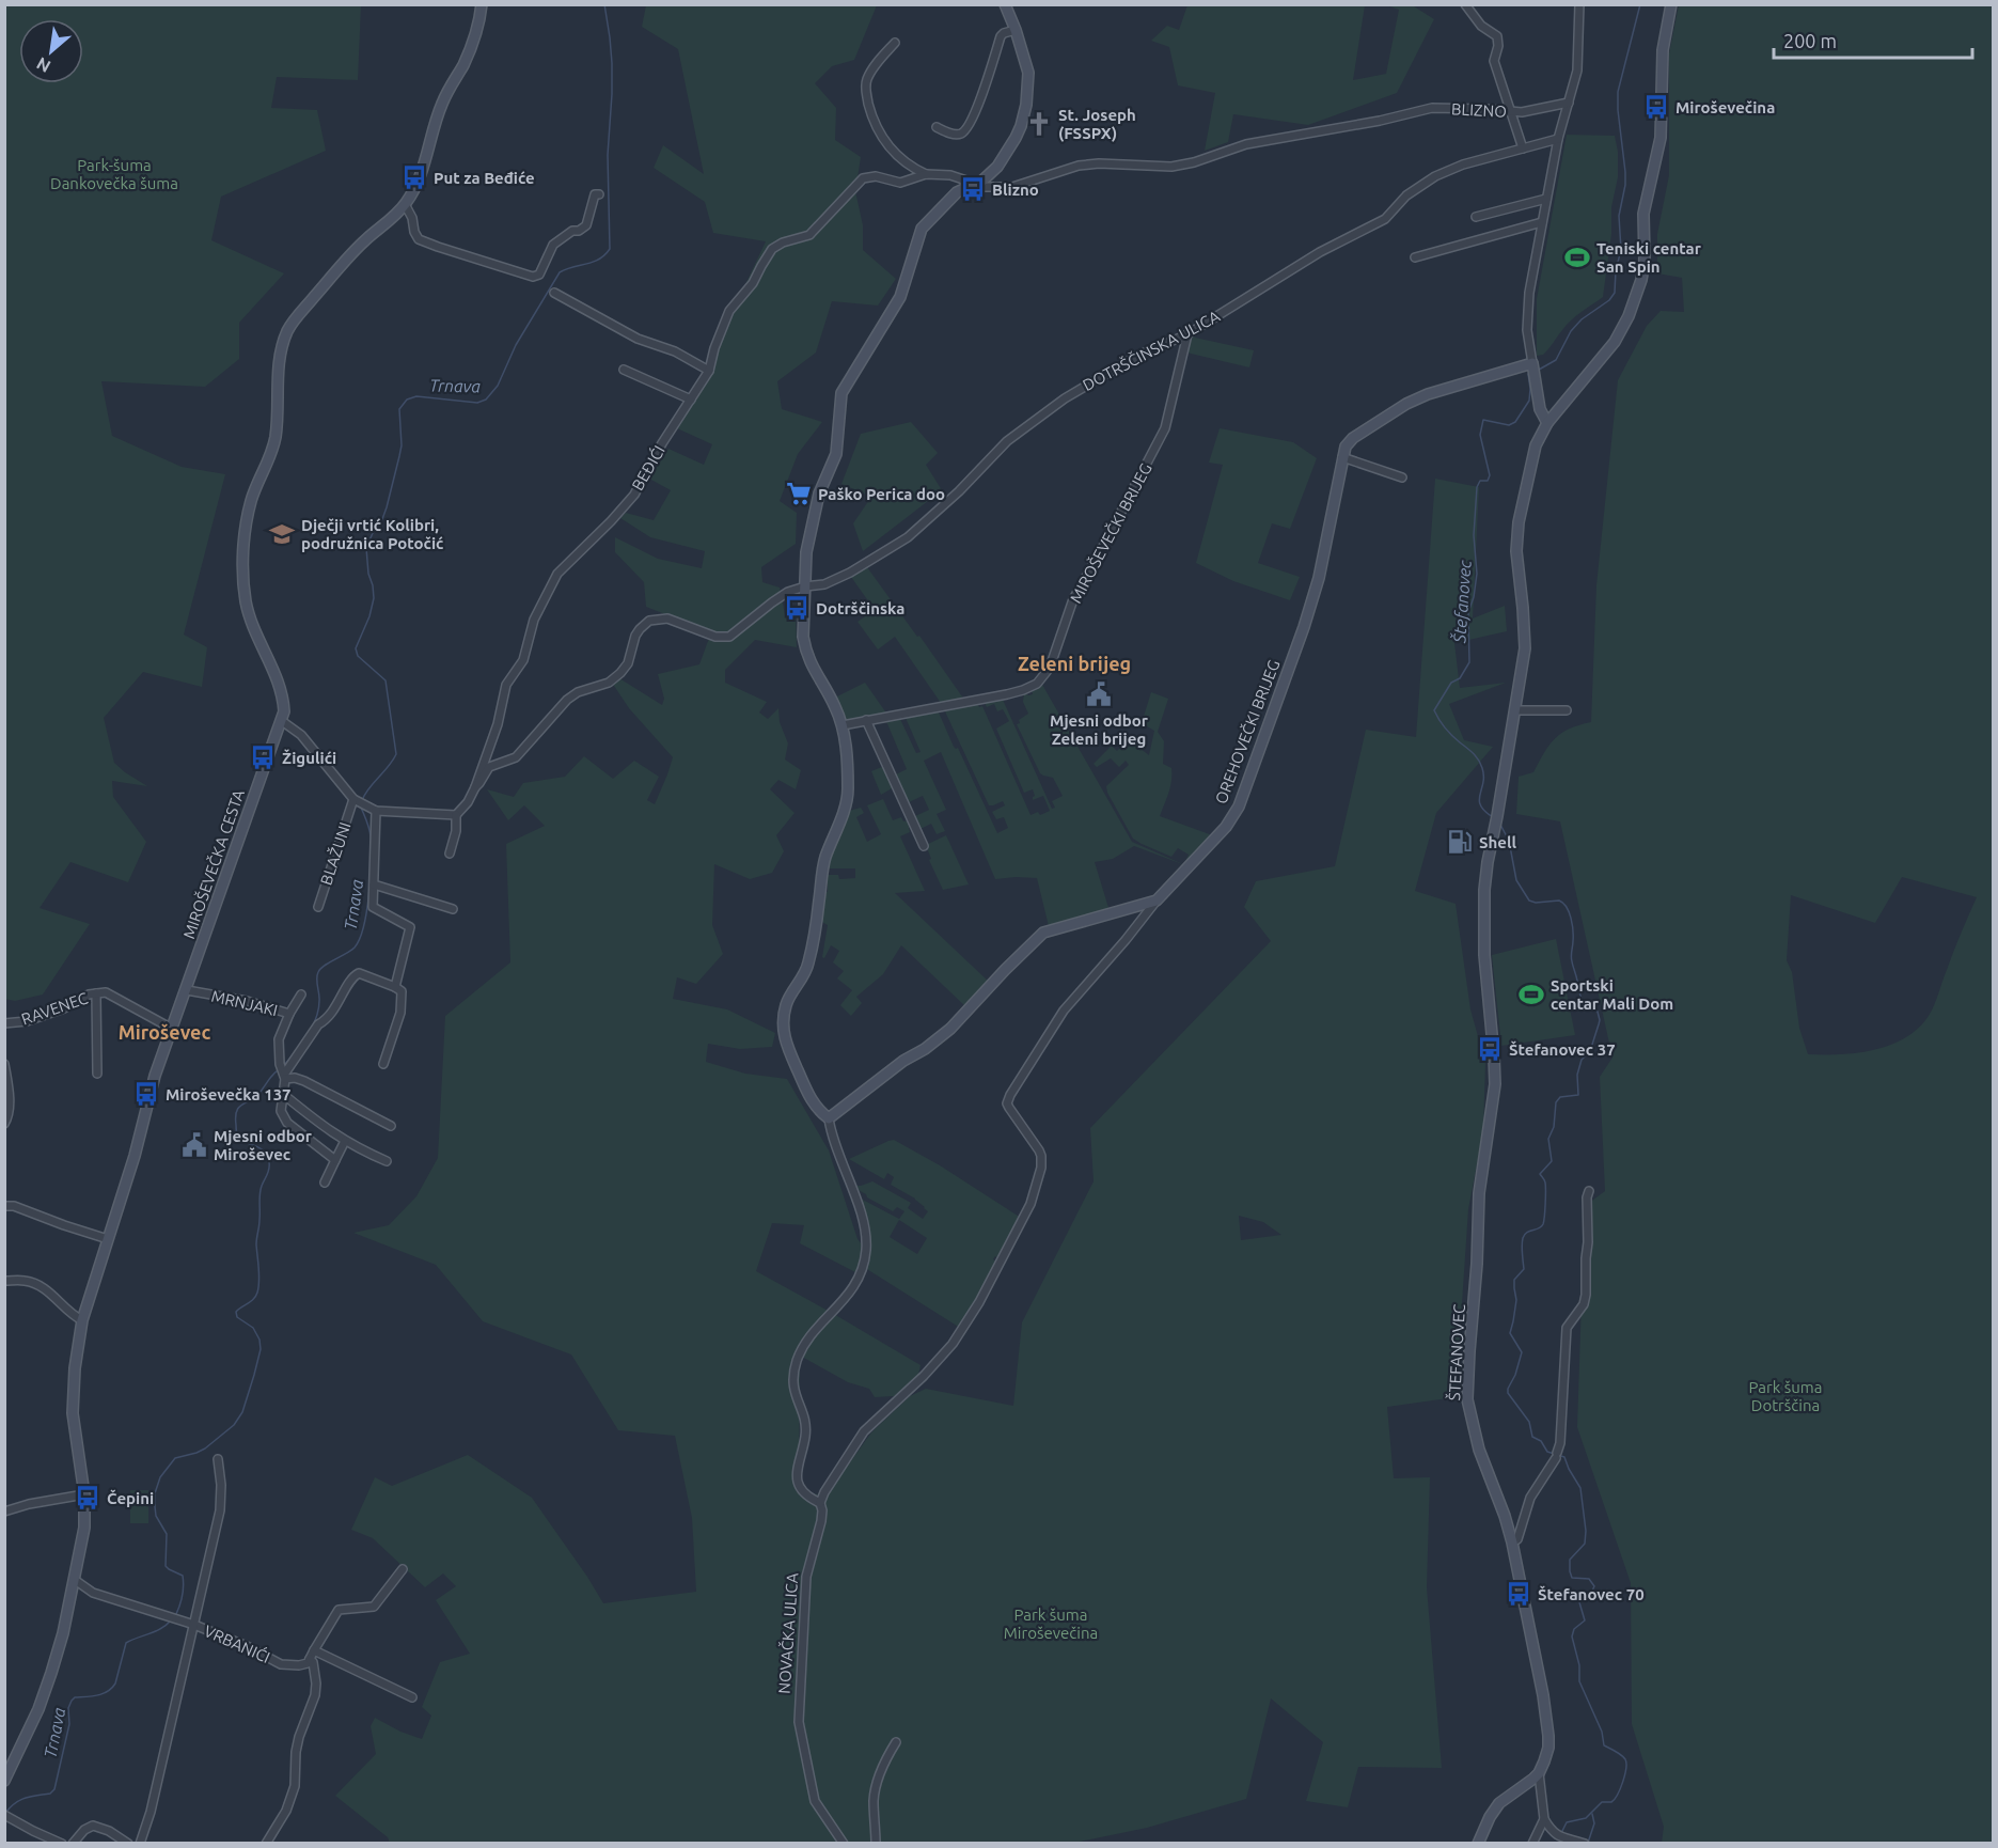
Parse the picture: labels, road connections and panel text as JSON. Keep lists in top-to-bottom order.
{
  "streets": {
    "street": [
      "BLIZNO",
      "DOTRŠČINSKA ULICA",
      "BEĐIĆI",
      "MIROŠEVEČKI BRIJEG",
      "OREHOVEČKI BRIJEG",
      "BLAŽUNI",
      "MIROŠEVEČKA CESTA",
      "MRNJAKI",
      "RAVENEC",
      "ŠTEFANOVEC",
      "NOVAČKA ULICA",
      "VRBANIĆI"
    ]
  },
  "crossings": [
    ["BLIZNO", "BEĐIĆI"],
    ["DOTRŠČINSKA ULICA", "BEĐIĆI"],
    ["DOTRŠČINSKA ULICA", "MIROŠEVEČKI BRIJEG"],
    ["MIROŠEVEČKA CESTA", "MRNJAKI"],
    ["MIROŠEVEČKA CESTA", "RAVENEC"],
    ["MIROŠEVEČKA CESTA", "VRBANIĆI"]
  ],
  "districts": ["Zeleni brijeg", "Miroševec"],
  "water": ["Trnava", "Štefanovec"],
  "parks": ["Park-šuma Dankovečka šuma", "Park šuma Dotrščina", "Park šuma Miroševečina"],
  "places": {
    "bus stop": [
      "Miroševečina",
      "Put za Beđiće",
      "Blizno",
      "Dotrščinska",
      "Žigulići",
      "Štefanovec 37",
      "Miroševečka 137",
      "Čepini",
      "Štefanovec 70"
    ],
    "church": ["St. Joseph (FSSPX)"],
    "sports": ["Teniski centar San Spin", "Sportski centar Mali Dom"],
    "supermarket": ["Paško Perica doo"],
    "school or university": ["Dječji vrtić Kolibri, podružnica Potočić"],
    "public building": ["Mjesni odbor Zeleni brijeg", "Mjesni odbor Miroševec"],
    "fuel station": ["Shell"]
  },
  "scale_bar": "200 m",
  "north": "bottom left"
}
